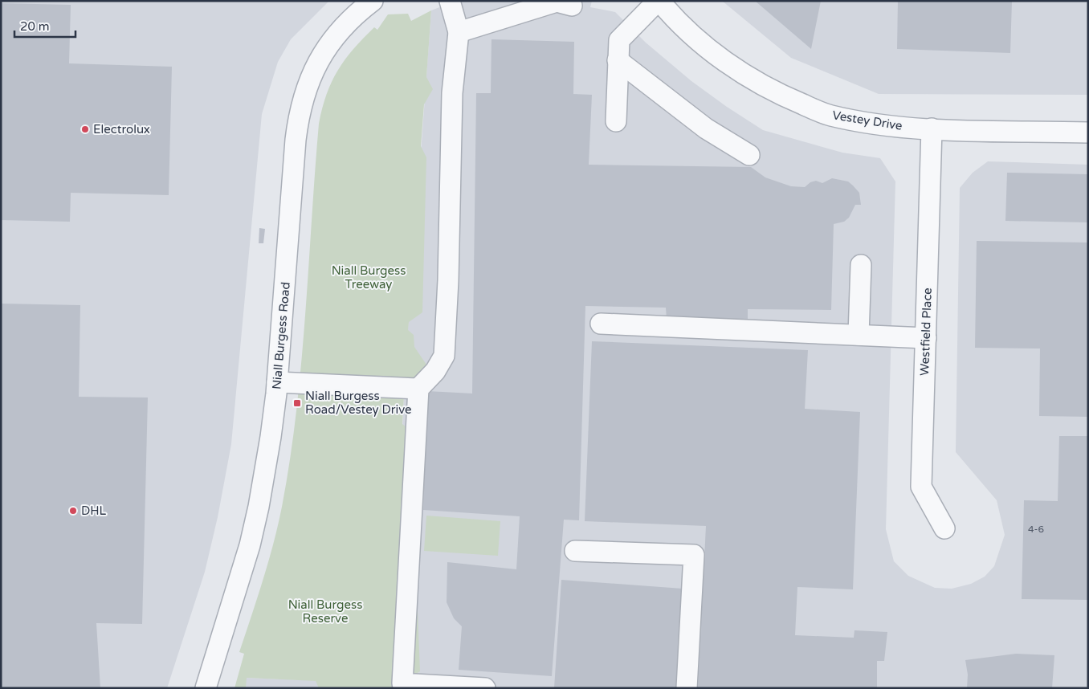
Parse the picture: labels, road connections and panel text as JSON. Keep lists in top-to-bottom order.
{
  "streets": {
    "street": ["Vestey Drive", "Westfield Place", "Niall Burgess Road"]
  },
  "crossings": [
    ["Vestey Drive", "Westfield Place"]
  ],
  "parks": ["Niall Burgess Treeway", "Niall Burgess Reserve"],
  "places": {
    "other": ["Electrolux", "DHL"],
    "transit": ["Niall Burgess Road/Vestey Drive"]
  },
  "house_numbers": ["4-6"],
  "scale_bar": "20 m"
}
